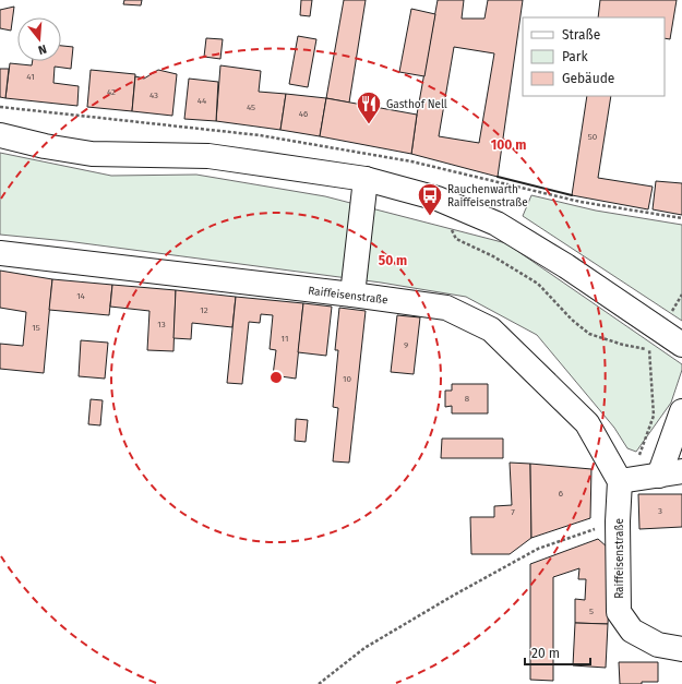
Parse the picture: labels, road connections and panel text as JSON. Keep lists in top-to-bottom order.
{
  "streets": {
    "street": ["Raiffeisenstraße"]
  },
  "places": {
    "restaurant": ["Gasthof Nell"],
    "bus stop": ["Rauchenwarth Raiffeisenstraße"]
  },
  "house_numbers": [
    "41",
    "42",
    "43",
    "44",
    "45",
    "46",
    "50",
    "14",
    "12",
    "13",
    "15",
    "11",
    "9",
    "10",
    "8",
    "6",
    "3",
    "7",
    "5"
  ],
  "legend": ["Straße", "Park", "Gebäude"],
  "scale_bar": "20 m",
  "north": "bottom",
  "rings": ["100 m", "50 m"]
}
